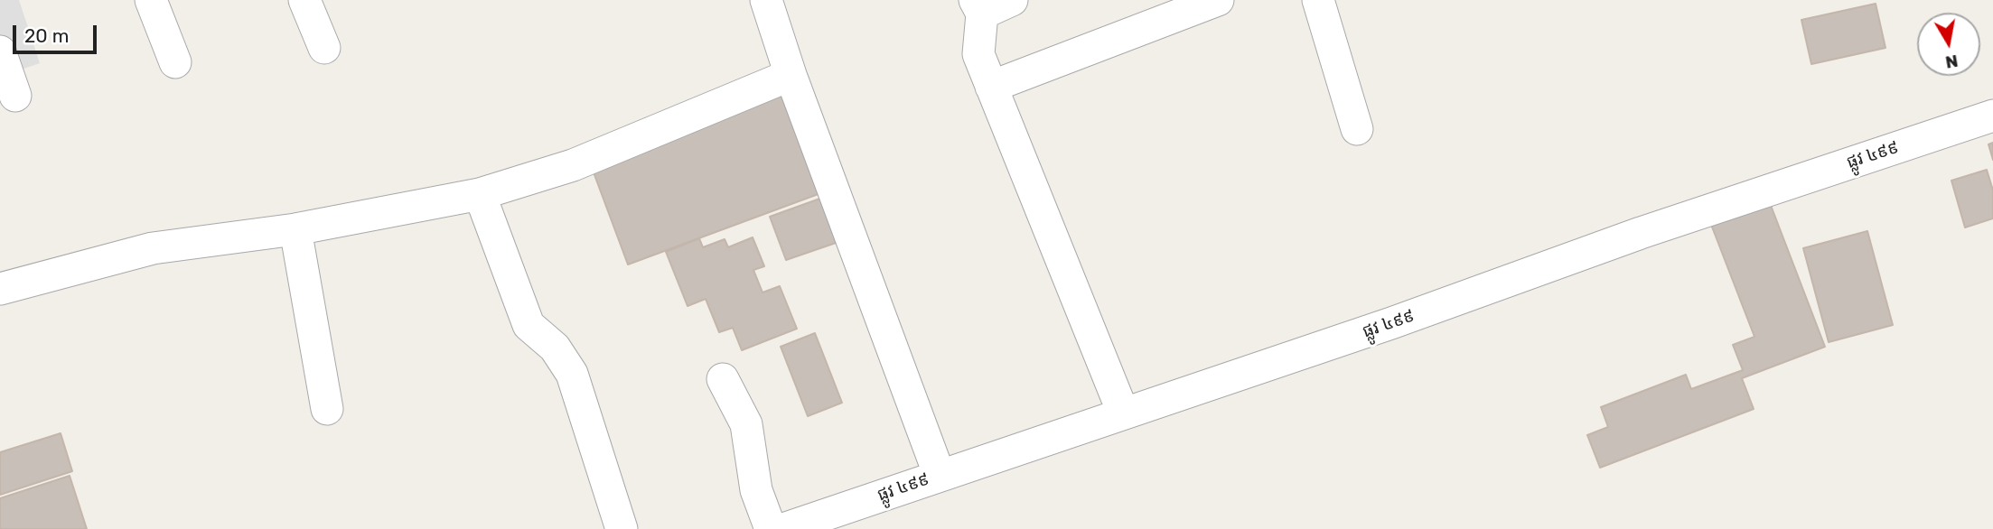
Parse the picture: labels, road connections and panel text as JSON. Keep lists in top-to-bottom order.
{
  "streets": {
    "street": ["ផ្លូវ ៤៩៩"]
  },
  "scale_bar": "20 m",
  "north": "bottom"
}
